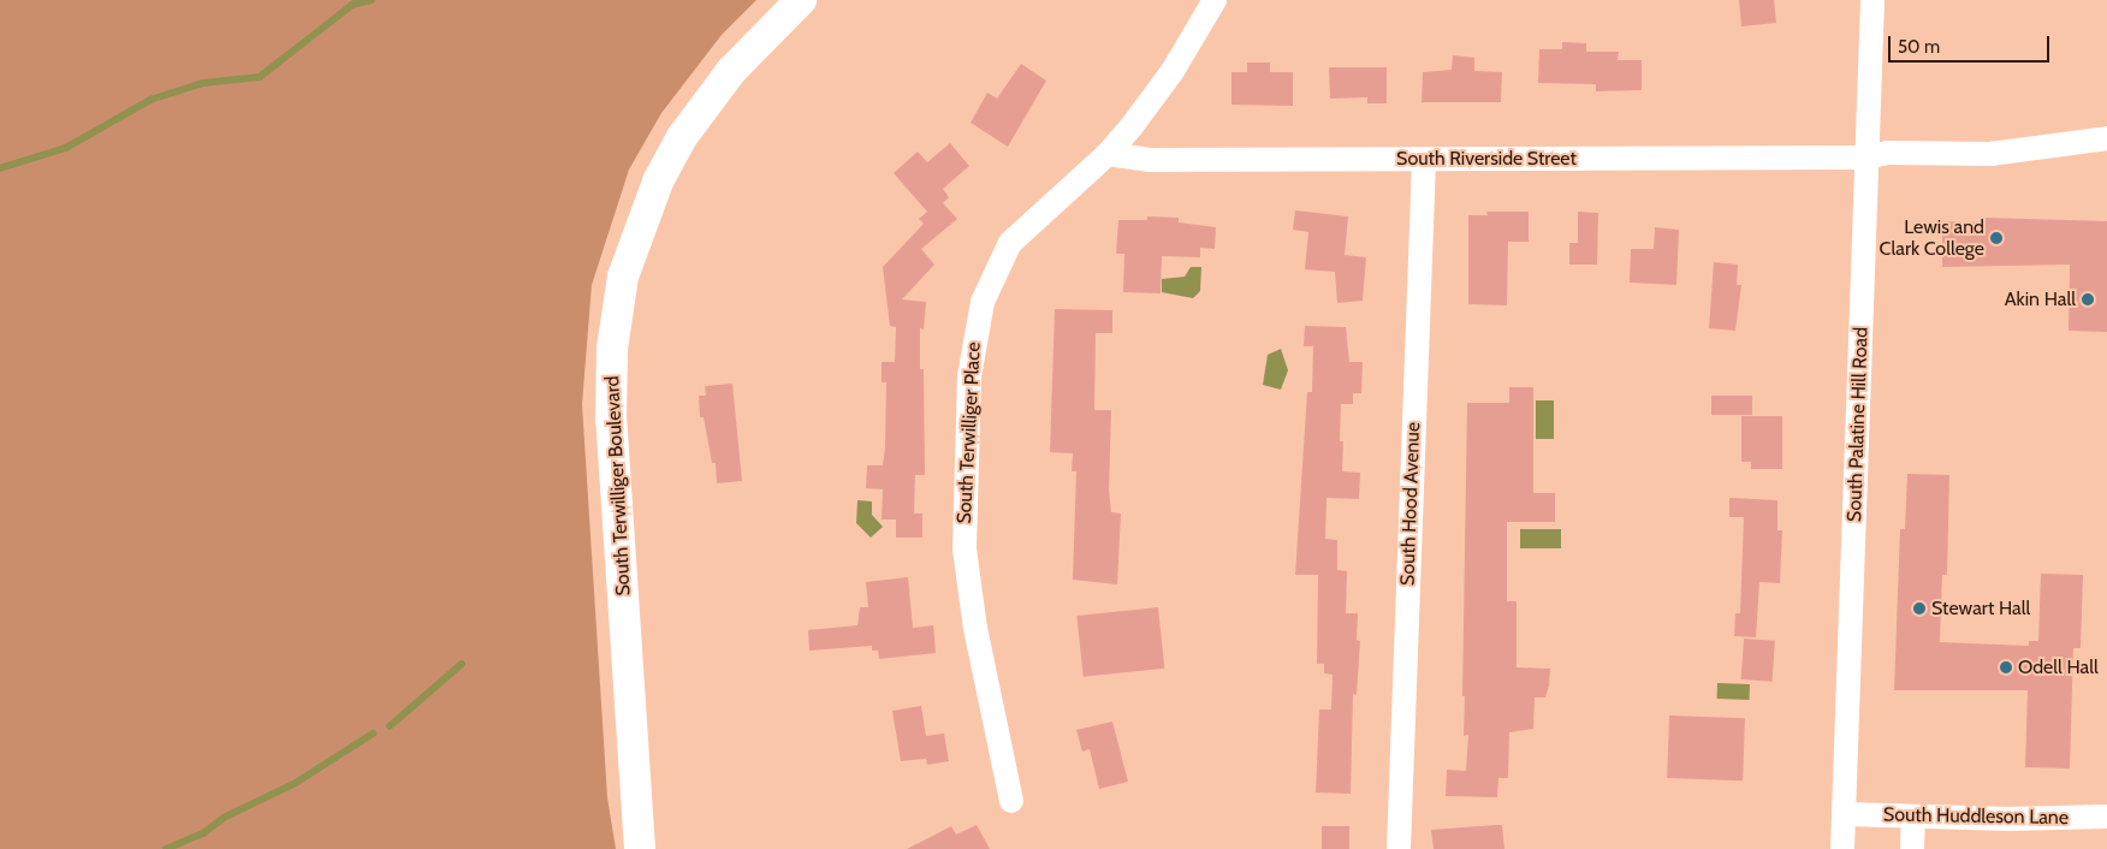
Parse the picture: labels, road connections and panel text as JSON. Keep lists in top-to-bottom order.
{
  "streets": {
    "main road": ["South Terwilliger Boulevard"],
    "street": [
      "South Riverside Street",
      "South Palatine Hill Road",
      "South Terwilliger Place",
      "South Hood Avenue",
      "South Huddleson Lane"
    ]
  },
  "crossings": [
    ["South Riverside Street", "South Palatine Hill Road"],
    ["South Riverside Street", "South Terwilliger Place"],
    ["South Riverside Street", "South Hood Avenue"],
    ["South Palatine Hill Road", "South Huddleson Lane"]
  ],
  "places": [
    "Lewis and Clark College",
    "Akin Hall",
    "Stewart Hall",
    "Odell Hall"
  ],
  "scale_bar": "50 m"
}
